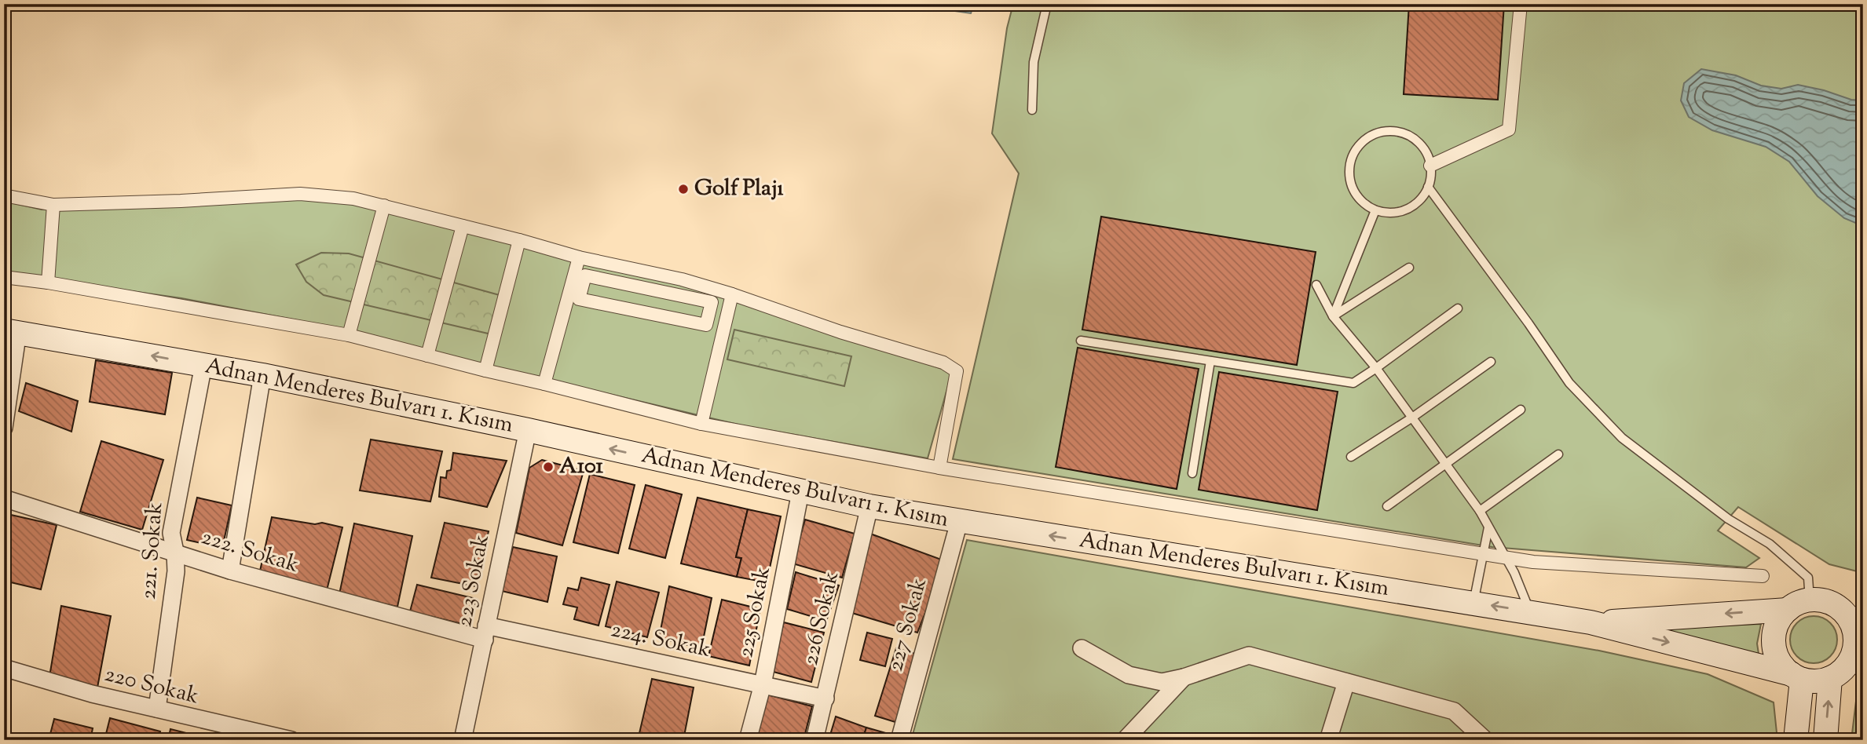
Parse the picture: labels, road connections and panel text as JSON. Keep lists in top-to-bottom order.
{
  "streets": {
    "main road": ["Adnan Menderes Bulvarı 1. Kısım"],
    "street": [
      "221. Sokak",
      "222. Sokak",
      "223 Sokak",
      "225 Sokak",
      "226 Sokak",
      "227 Sokak",
      "224. Sokak",
      "220 Sokak"
    ]
  },
  "crossings": [
    ["Adnan Menderes Bulvarı 1. Kısım", "221. Sokak"],
    ["Adnan Menderes Bulvarı 1. Kısım", "223 Sokak"],
    ["Adnan Menderes Bulvarı 1. Kısım", "225 Sokak"],
    ["Adnan Menderes Bulvarı 1. Kısım", "226 Sokak"],
    ["Adnan Menderes Bulvarı 1. Kısım", "227 Sokak"],
    ["221. Sokak", "222. Sokak"],
    ["221. Sokak", "220 Sokak"],
    ["222. Sokak", "223 Sokak"],
    ["222. Sokak", "224. Sokak"],
    ["223 Sokak", "224. Sokak"],
    ["225 Sokak", "224. Sokak"],
    ["226 Sokak", "224. Sokak"]
  ],
  "places": ["Golf Plajı", "A101"]
}
